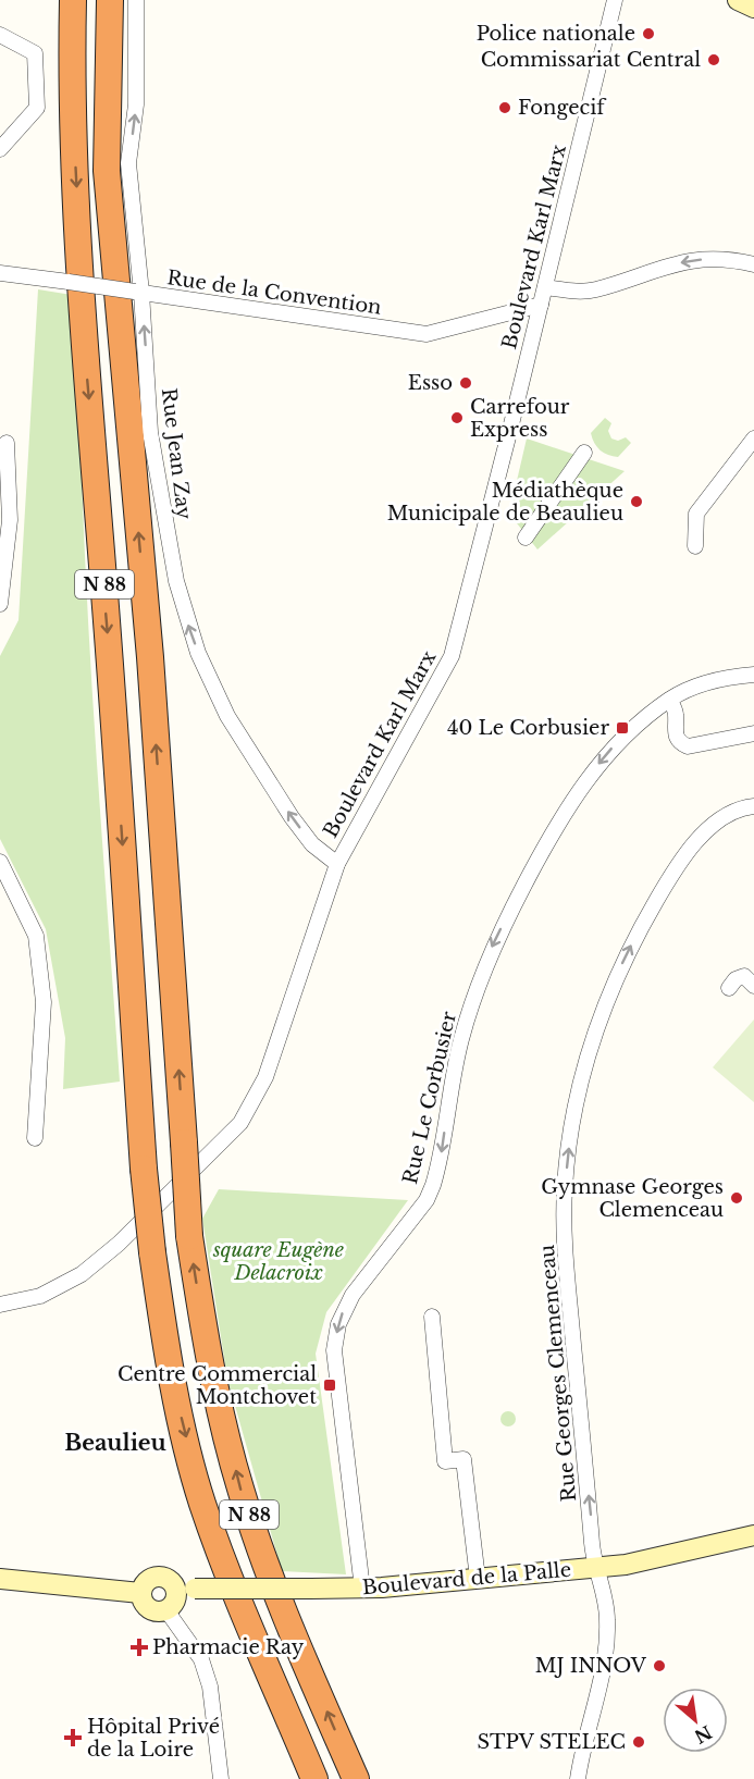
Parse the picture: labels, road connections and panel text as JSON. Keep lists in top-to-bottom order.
{
  "streets": {
    "highway": ["N 88"],
    "street": [
      "Boulevard Karl Marx",
      "Rue de la Convention",
      "Rue Jean Zay",
      "Rue Le Corbusier",
      "Rue Georges Clemenceau",
      "Boulevard de la Palle"
    ]
  },
  "crossings": [
    ["Boulevard Karl Marx", "Rue de la Convention"],
    ["Boulevard Karl Marx", "Rue Jean Zay"],
    ["Rue de la Convention", "Rue Jean Zay"],
    ["Rue Le Corbusier", "Boulevard de la Palle"],
    ["Rue Georges Clemenceau", "Boulevard de la Palle"]
  ],
  "one_way": ["Rue Jean Zay", "Rue Le Corbusier", "Rue Georges Clemenceau"],
  "districts": ["Beaulieu"],
  "parks": ["square Eugène Delacroix"],
  "places": {
    "other": [
      "Police nationale",
      "Commissariat Central",
      "Fongecif",
      "Esso",
      "Carrefour Express",
      "Médiathèque Municipale de Beaulieu",
      "Gymnase Georges Clemenceau",
      "MJ INNOV",
      "STPV STELEC"
    ],
    "transit": ["40 Le Corbusier", "Centre Commercial Montchovet"],
    "health": ["Pharmacie Ray", "Hôpital Privé de la Loire"]
  },
  "north": "bottom right"
}
